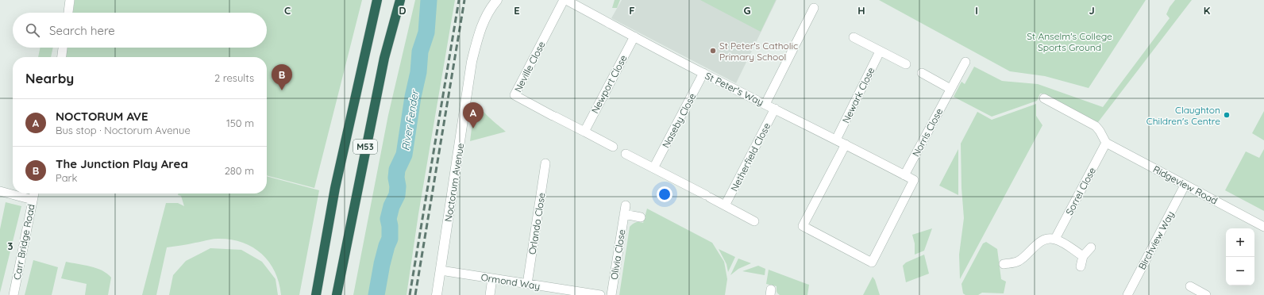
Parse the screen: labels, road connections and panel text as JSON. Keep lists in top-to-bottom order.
{
  "streets": {
    "highway": ["M53"],
    "street": [
      "Neville Close",
      "Newport Close",
      "St Peter's Way",
      "Newark Close",
      "Naseby Close",
      "Norris Close",
      "Netherfield Close",
      "Noctorum Avenue",
      "Ridgeview Road",
      "Sorrel Close",
      "Orlando Close",
      "Birchview Way",
      "Carr Bridge Road",
      "Olivia Close",
      "Ormond Way"
    ]
  },
  "crossings": [
    ["Neville Close", "Newport Close"],
    ["Newport Close", "St Peter's Way"],
    ["St Peter's Way", "Newark Close"],
    ["St Peter's Way", "Naseby Close"],
    ["St Peter's Way", "Norris Close"],
    ["St Peter's Way", "Netherfield Close"],
    ["Noctorum Avenue", "Ormond Way"],
    ["Ridgeview Road", "Sorrel Close"],
    ["Ridgeview Road", "Birchview Way"],
    ["Orlando Close", "Ormond Way"]
  ],
  "water": ["River Fender"],
  "parks": ["St Anselm's College Sports Ground"],
  "places": ["St Peter's Catholic Primary School", "Claughton Children's Centre"],
  "page": {
    "search": "Search here",
    "heading": ["Nearby", "2 results"],
    "pins": ["B", "A"],
    "list": [
      {
        "mark": "A",
        "name": "NOCTORUM AVE",
        "note": "Bus stop · Noctorum Avenue",
        "value": "150 m"
      },
      {
        "mark": "B",
        "name": "The Junction Play Area",
        "note": "Park",
        "value": "280 m"
      }
    ],
    "map_buttons": ["+", "−"]
  },
  "grid": {
    "columns": [
      "C",
      "D",
      "E",
      "F",
      "G",
      "H",
      "I",
      "J",
      "K"
    ],
    "rows": ["3"]
  }
}
